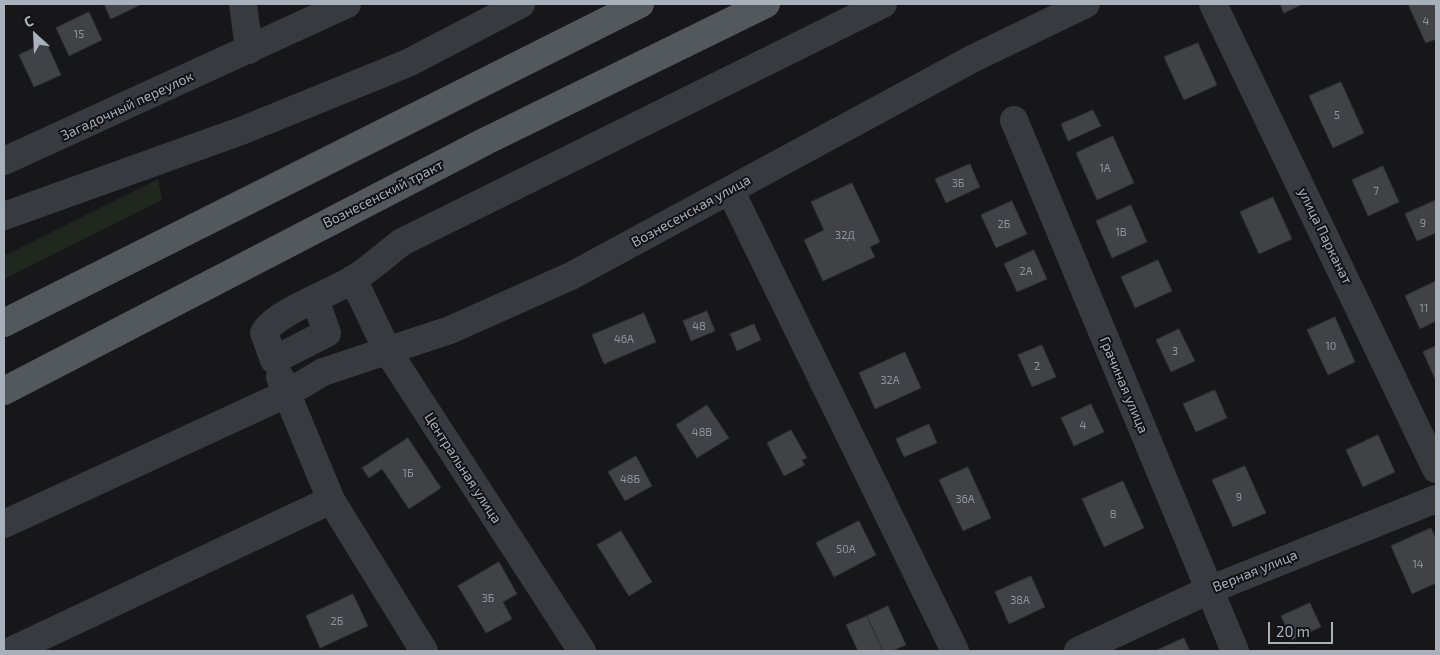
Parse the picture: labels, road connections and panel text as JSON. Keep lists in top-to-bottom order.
{
  "streets": {
    "main road": ["Вознесенский тракт"],
    "street": [
      "Загадочный переулок",
      "Вознесенская улица",
      "улица Парканат",
      "Грачиная улица",
      "Центральная улица",
      "Верная улица"
    ]
  },
  "crossings": [
    ["Вознесенская улица", "Центральная улица"],
    ["Грачиная улица", "Верная улица"]
  ],
  "house_numbers": [
    "4",
    "15",
    "5",
    "1А",
    "3Б",
    "7",
    "9",
    "2Б",
    "1В",
    "32Д",
    "2А",
    "11",
    "48",
    "46А",
    "10",
    "3",
    "2",
    "32А",
    "4",
    "48В",
    "1Б",
    "48Б",
    "9",
    "36А",
    "8",
    "50А",
    "14",
    "3Б",
    "38А",
    "2Б"
  ],
  "scale_bar": "20 m",
  "north": "top left"
}
